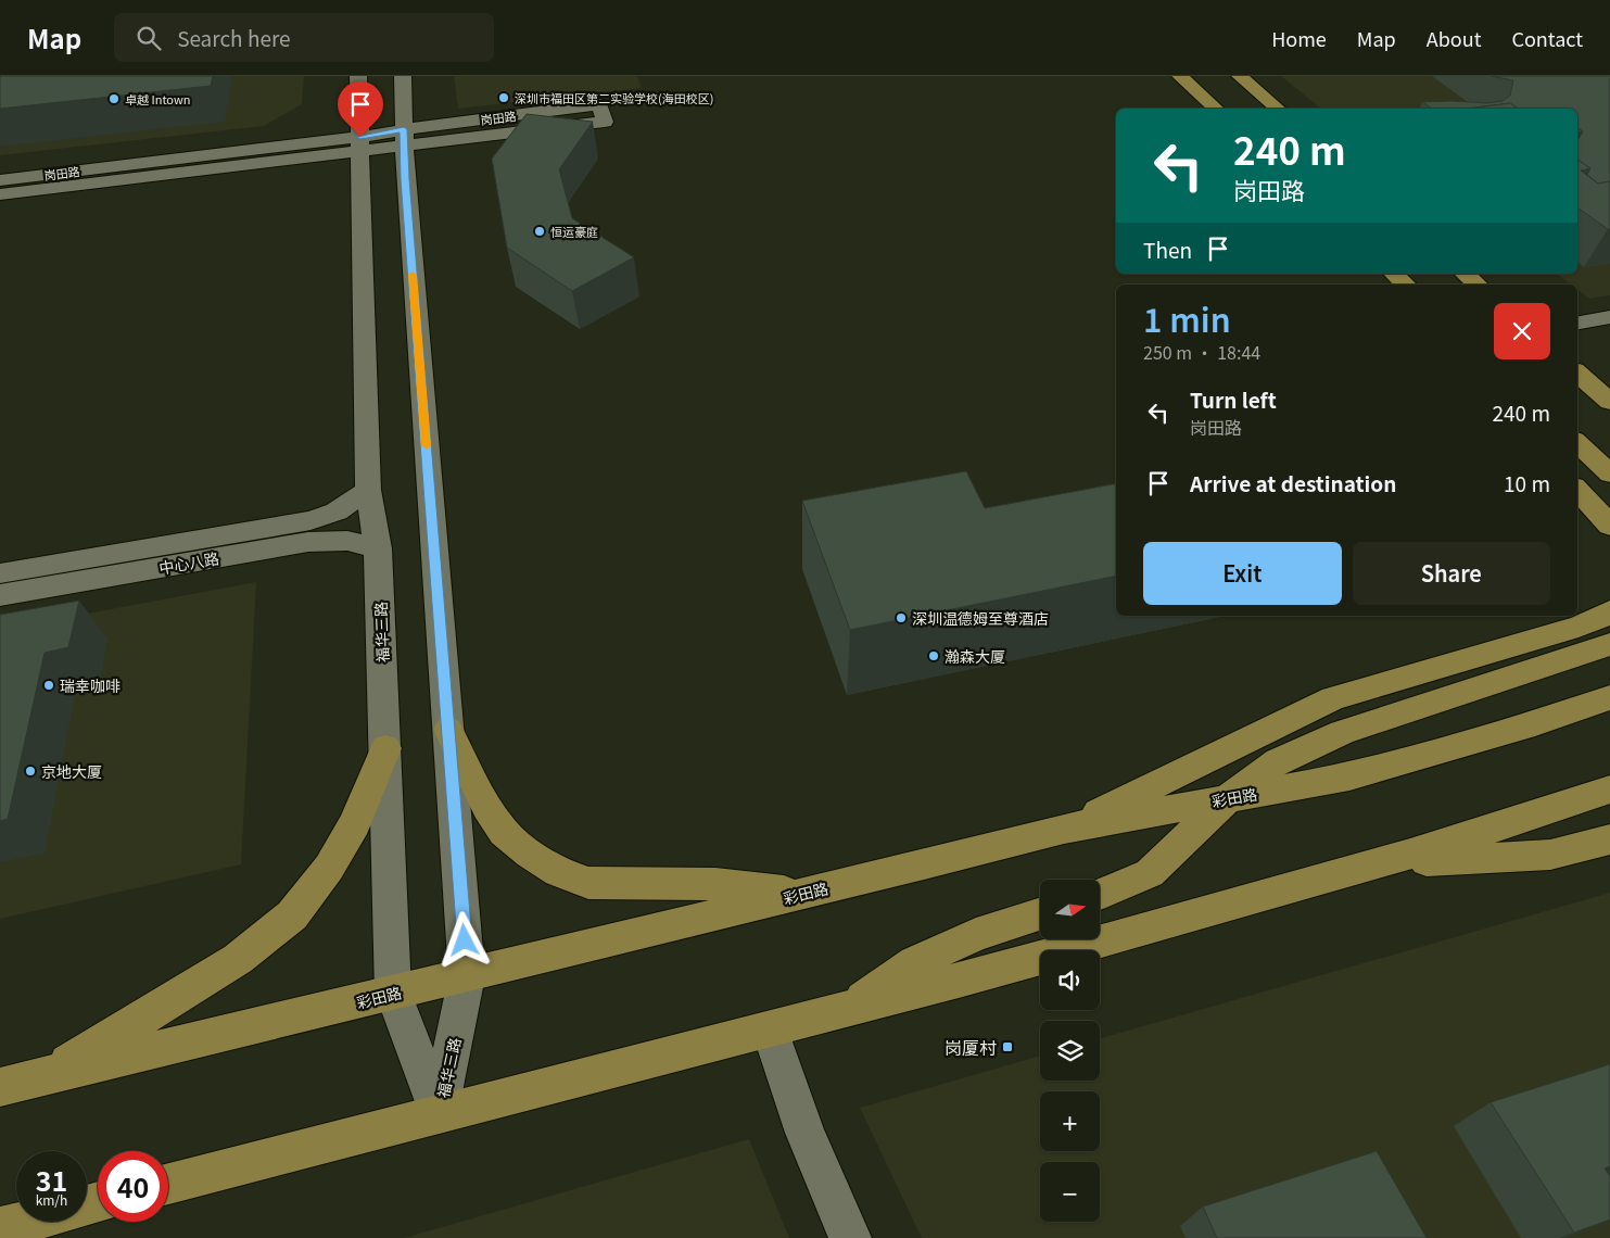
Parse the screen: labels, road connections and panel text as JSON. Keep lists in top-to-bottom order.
{
  "streets": {
    "main road": ["彩田路"],
    "street": ["岗田路", "中心八路", "福华三路"]
  },
  "crossings": [
    ["岗田路", "福华三路"],
    ["中心八路", "福华三路"],
    ["福华三路", "彩田路"]
  ],
  "places": {
    "other": [
      "深圳市福田区第二实验学校(海田校区)",
      "卓越 Intown",
      "恒运豪庭",
      "深圳温德姆至尊酒店",
      "瀚森大厦",
      "瑞幸咖啡",
      "京地大厦"
    ],
    "transit": ["岗厦村"]
  },
  "north": "right",
  "page": {
    "header": "Map",
    "search": "Search here",
    "nav": [
      "Home",
      "Map",
      "About",
      "Contact"
    ],
    "turn": ["240 m", "岗田路"],
    "then": "Then",
    "heading": ["1 min", "250 m · 18:44"],
    "list": [
      {
        "name": "Turn left",
        "note": "岗田路",
        "value": "240 m"
      },
      {
        "name": "Arrive at destination",
        "value": "10 m"
      }
    ],
    "buttons": ["Exit", "Share"],
    "map_buttons": ["+", "−"],
    "speed": "31 km/h",
    "limit": "40"
  }
}
